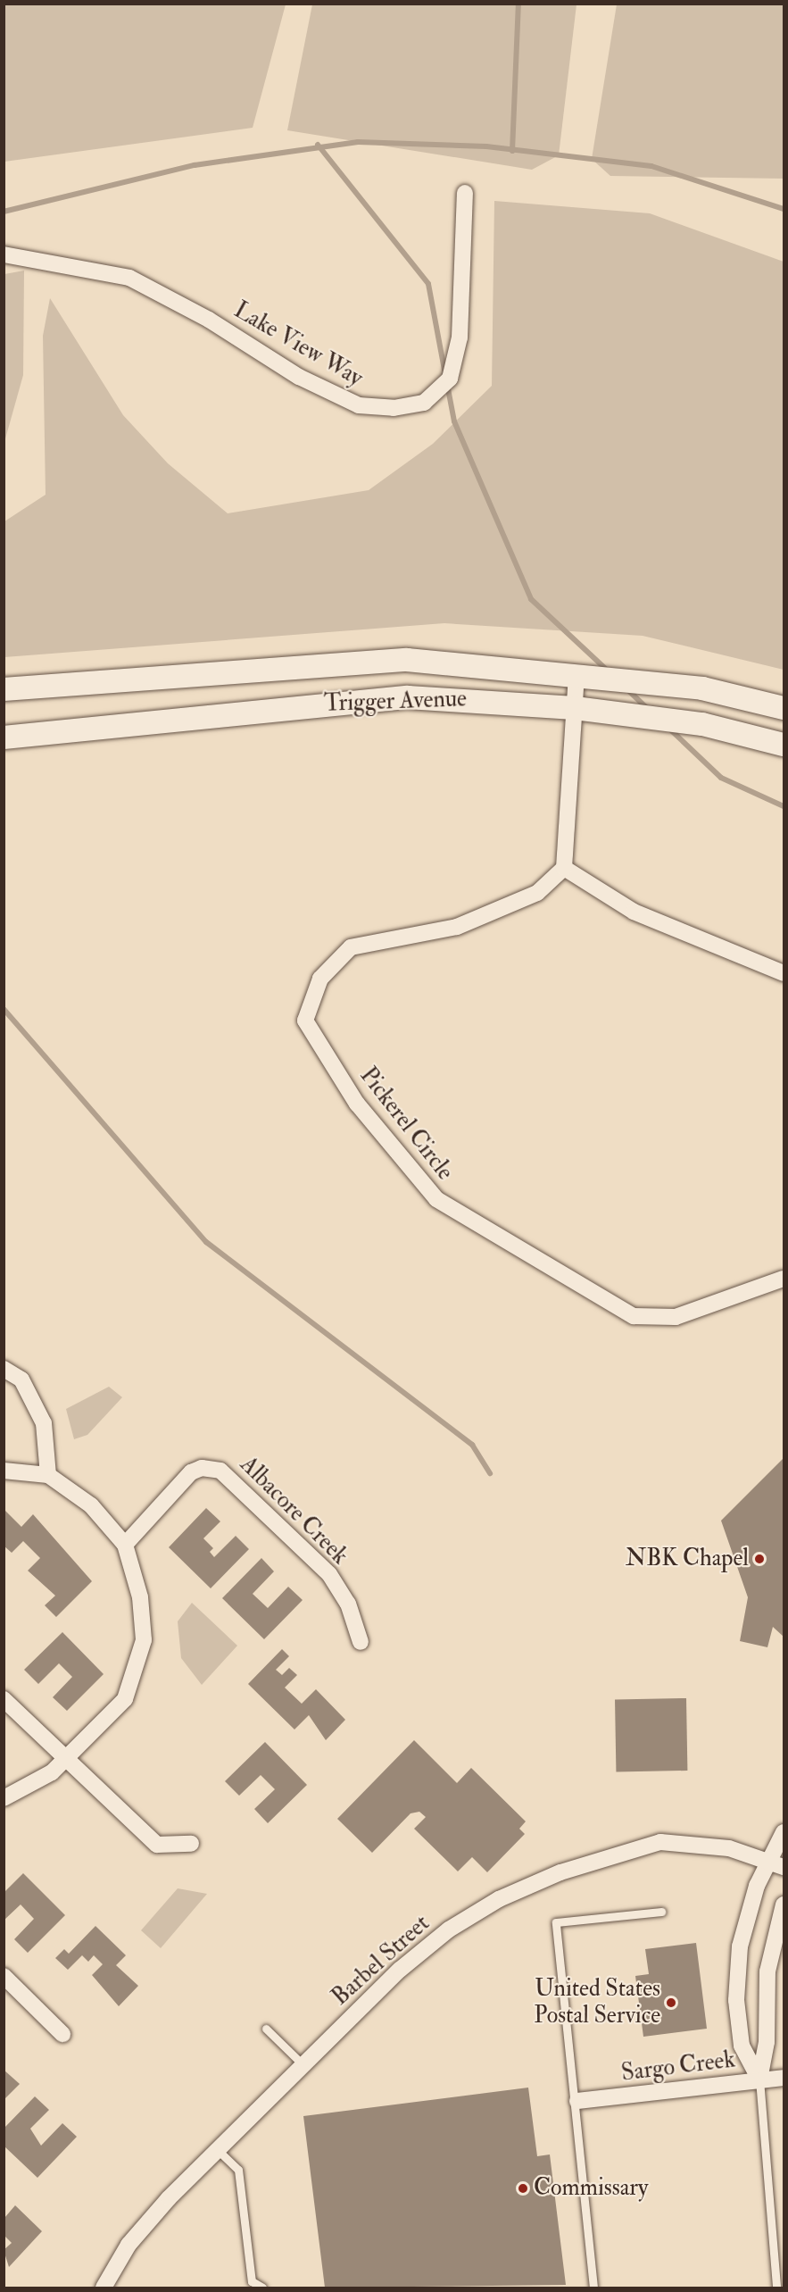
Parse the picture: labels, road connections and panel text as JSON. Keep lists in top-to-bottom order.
{
  "streets": {
    "main road": ["Trigger Avenue"],
    "street": [
      "Lake View Way",
      "Pickerel Circle",
      "Albacore Creek",
      "Barbel Street",
      "Sargo Creek"
    ]
  },
  "places": ["NBK Chapel", "United States Postal Service", "Commissary"]
}
